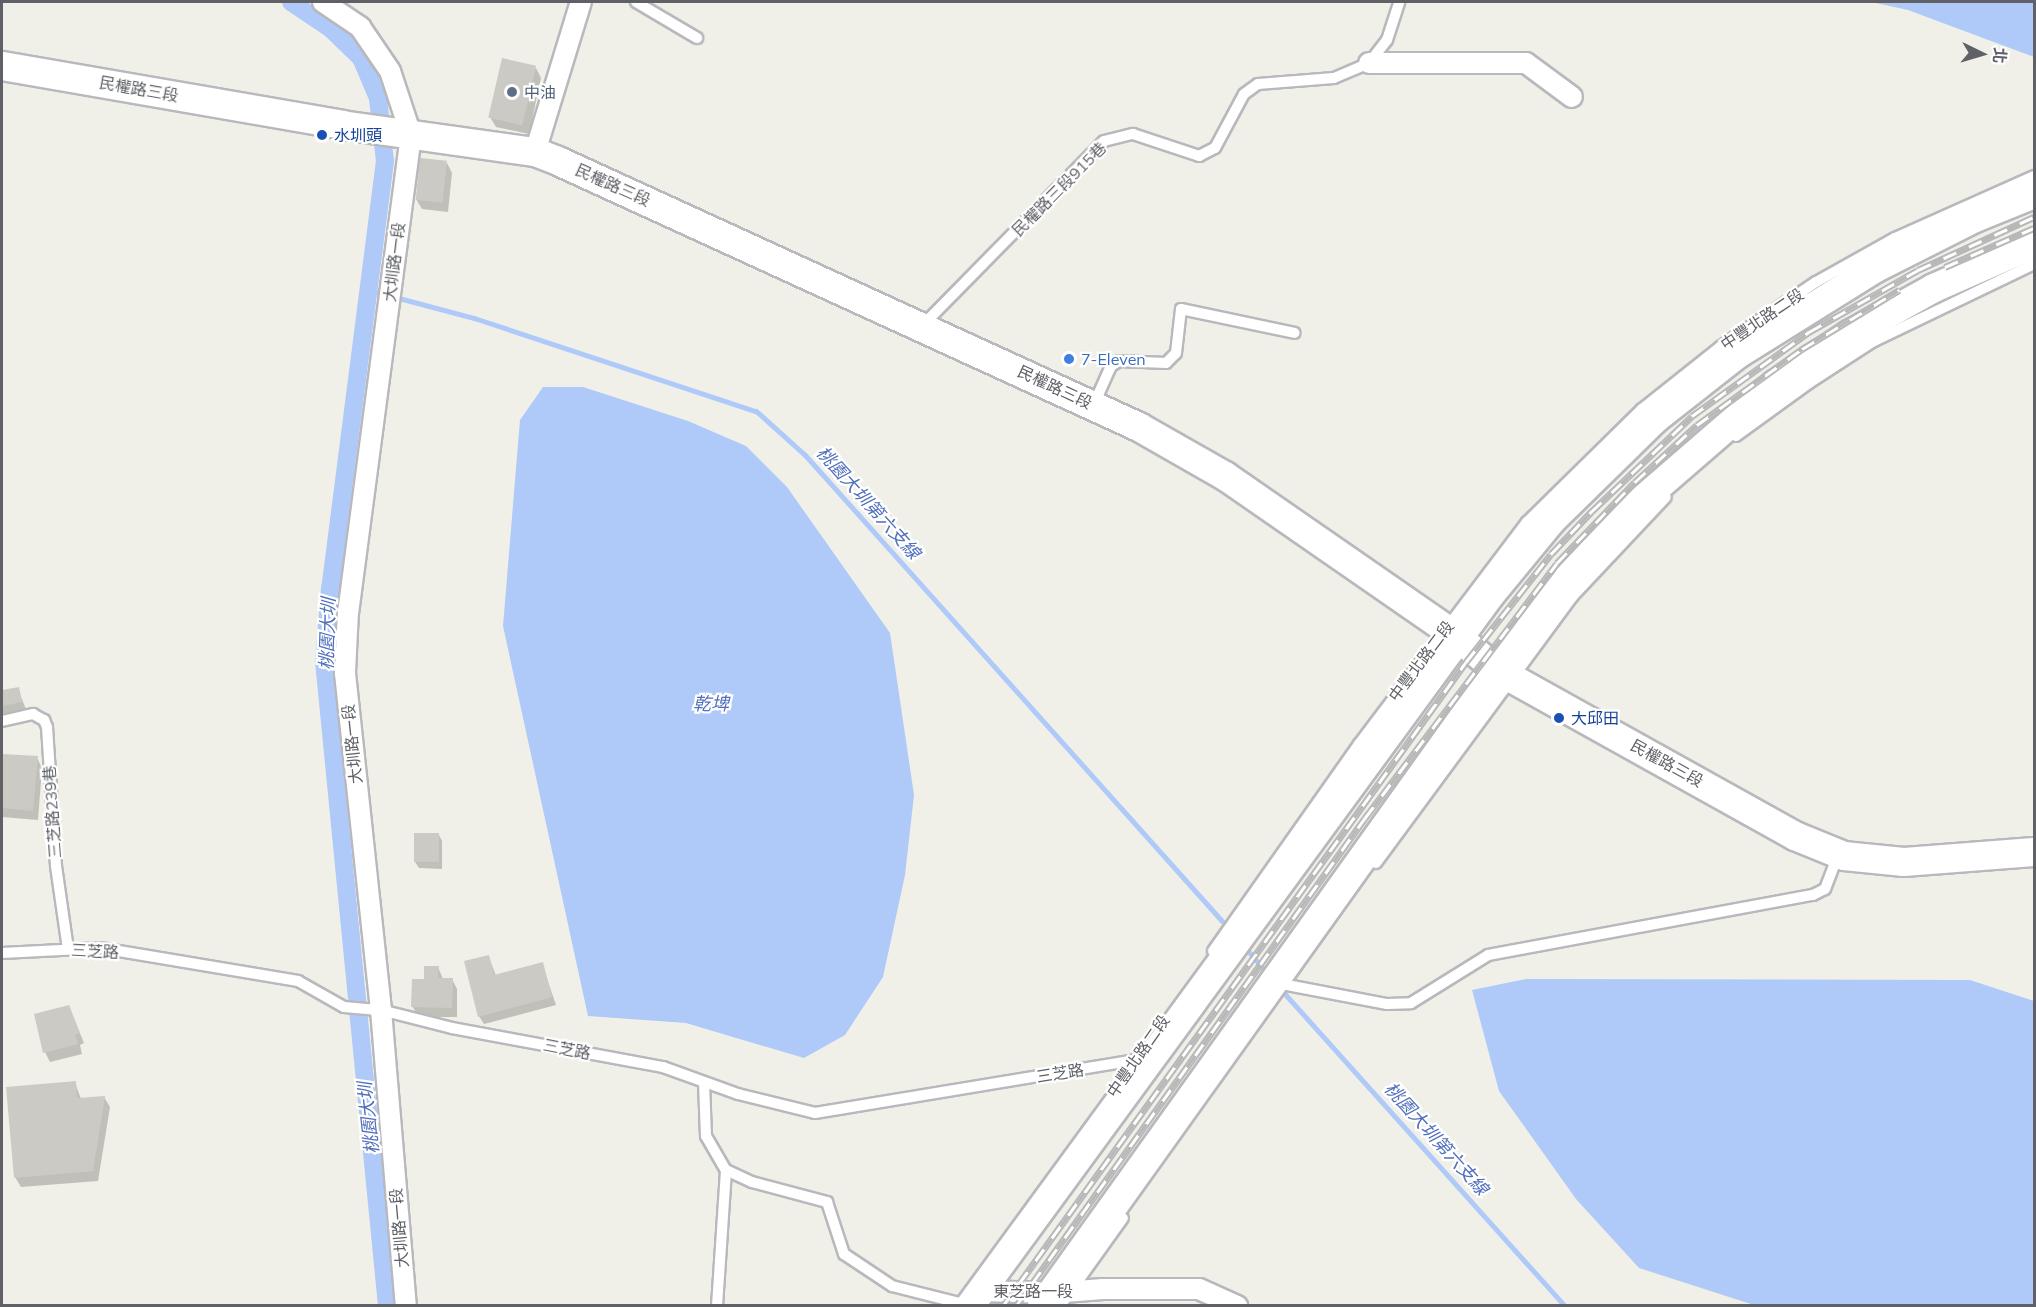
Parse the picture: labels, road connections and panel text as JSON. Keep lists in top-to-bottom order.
{
  "streets": {
    "main road": ["民權路三段", "中豐北路二段"],
    "street": ["大圳路一段", "東芝路一段"],
    "lane": ["民權路三段915巷", "三芝路239巷", "三芝路"]
  },
  "crossings": [
    ["民權路三段", "民權路三段915巷"],
    ["民權路三段", "大圳路一段"],
    ["民權路三段", "中豐北路二段"],
    ["大圳路一段", "三芝路"],
    ["中豐北路二段", "三芝路"],
    ["中豐北路二段", "東芝路一段"],
    ["三芝路239巷", "三芝路"]
  ],
  "water": ["桃園大圳第六支線", "桃園大圳", "乾埤"],
  "places": [
    "中油",
    "水圳頭",
    "7-Eleven",
    "大邱田"
  ],
  "north": "right"
}
